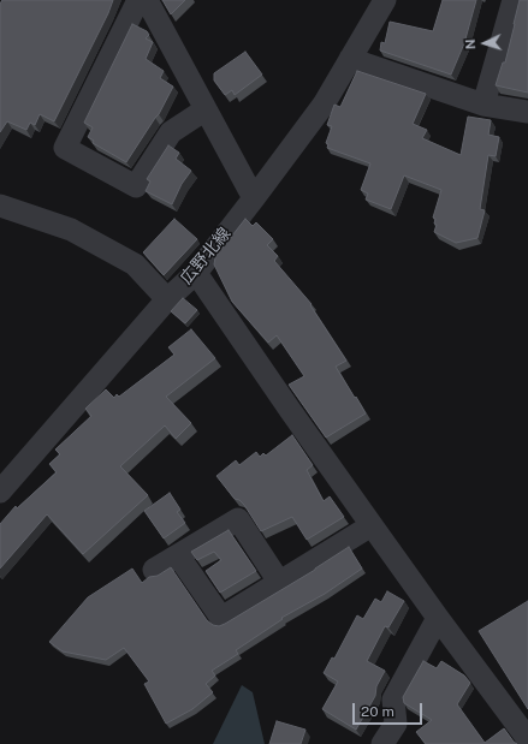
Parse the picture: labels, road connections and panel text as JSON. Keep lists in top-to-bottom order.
{
  "streets": {
    "street": ["広野北線"]
  },
  "scale_bar": "20 m",
  "north": "left"
}
